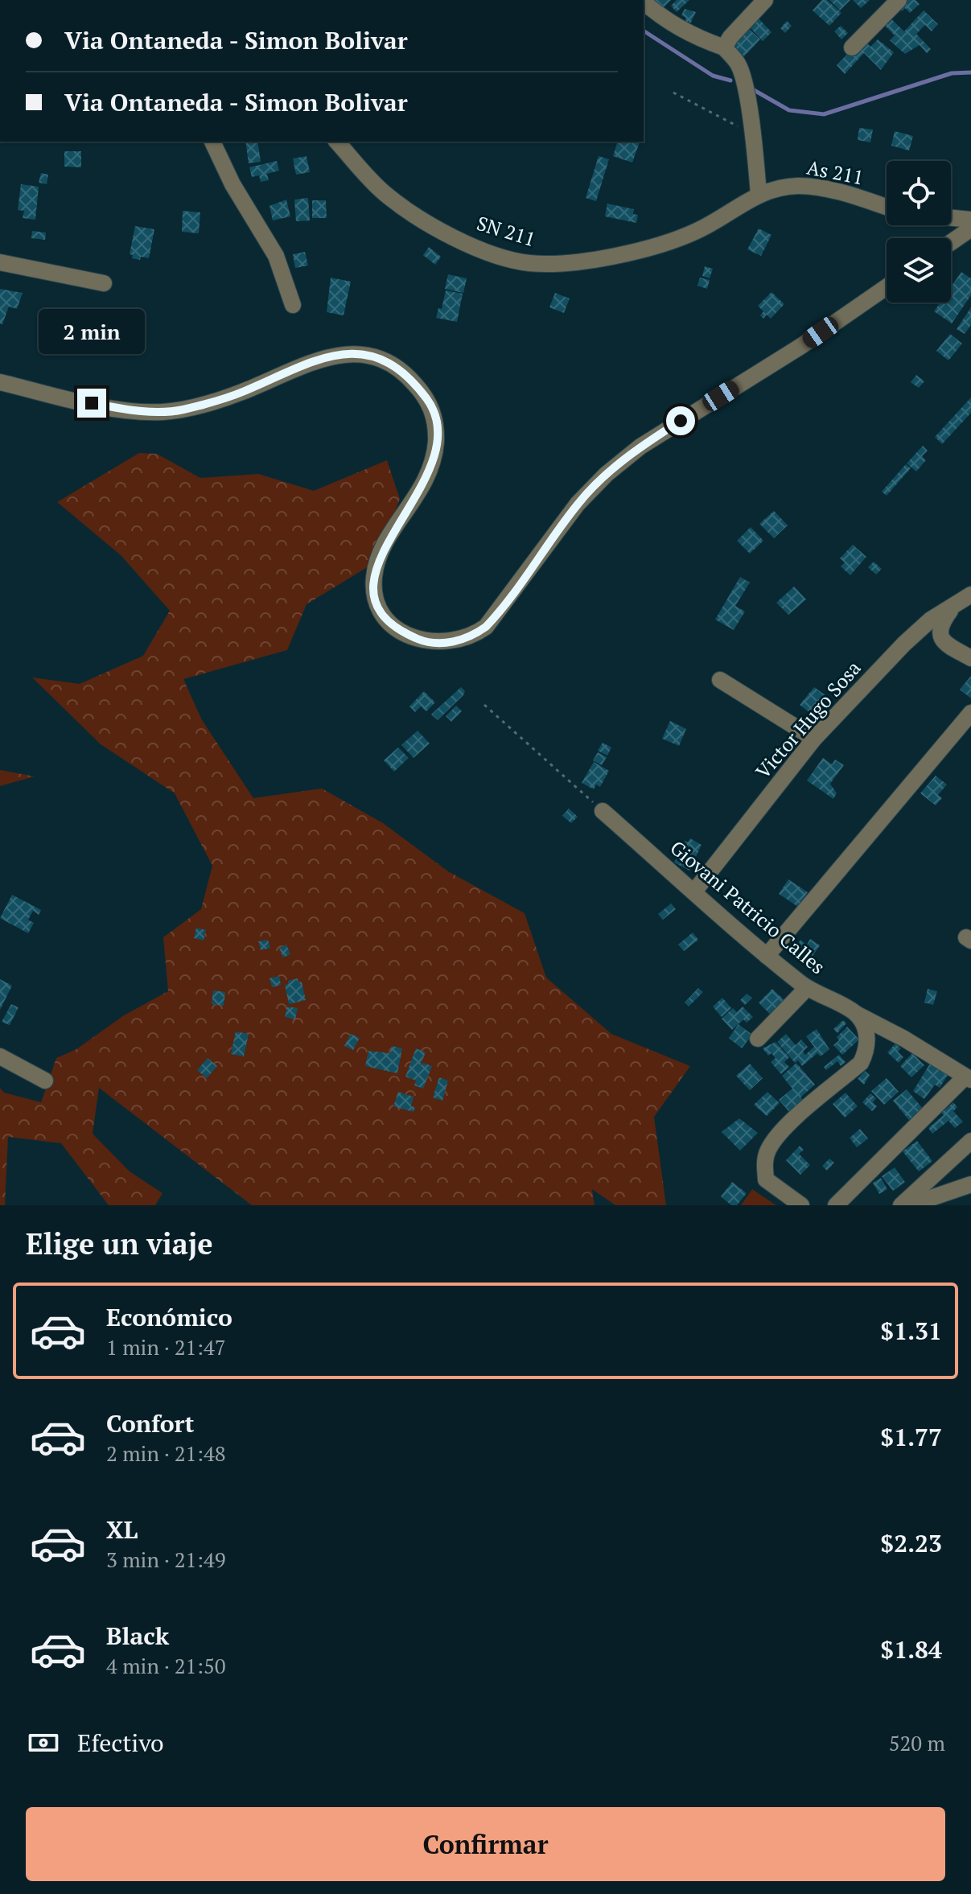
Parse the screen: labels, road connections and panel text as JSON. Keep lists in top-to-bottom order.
{
  "streets": {
    "street": [
      "As 211",
      "SN 211",
      "Victor Hugo Sosa",
      "Giovani Patricio Calles"
    ]
  },
  "crossings": [
    ["As 211", "SN 211"],
    ["Victor Hugo Sosa", "Giovani Patricio Calles"]
  ],
  "page": {
    "banner": ["Via Ontaneda - Simon Bolivar", "Via Ontaneda - Simon Bolivar"],
    "bubble": "2 min",
    "heading": "Elige un viaje",
    "list": [
      {
        "name": "Económico",
        "note": "1 min · 21:47",
        "value": "$1.31"
      },
      {
        "name": "Confort",
        "note": "2 min · 21:48",
        "value": "$1.77"
      },
      {
        "name": "XL",
        "note": "3 min · 21:49",
        "value": "$2.23"
      },
      {
        "name": "Black",
        "note": "4 min · 21:50",
        "value": "$1.84"
      }
    ],
    "pay": ["Efectivo", "520 m"],
    "buttons": "Confirmar"
  }
}
